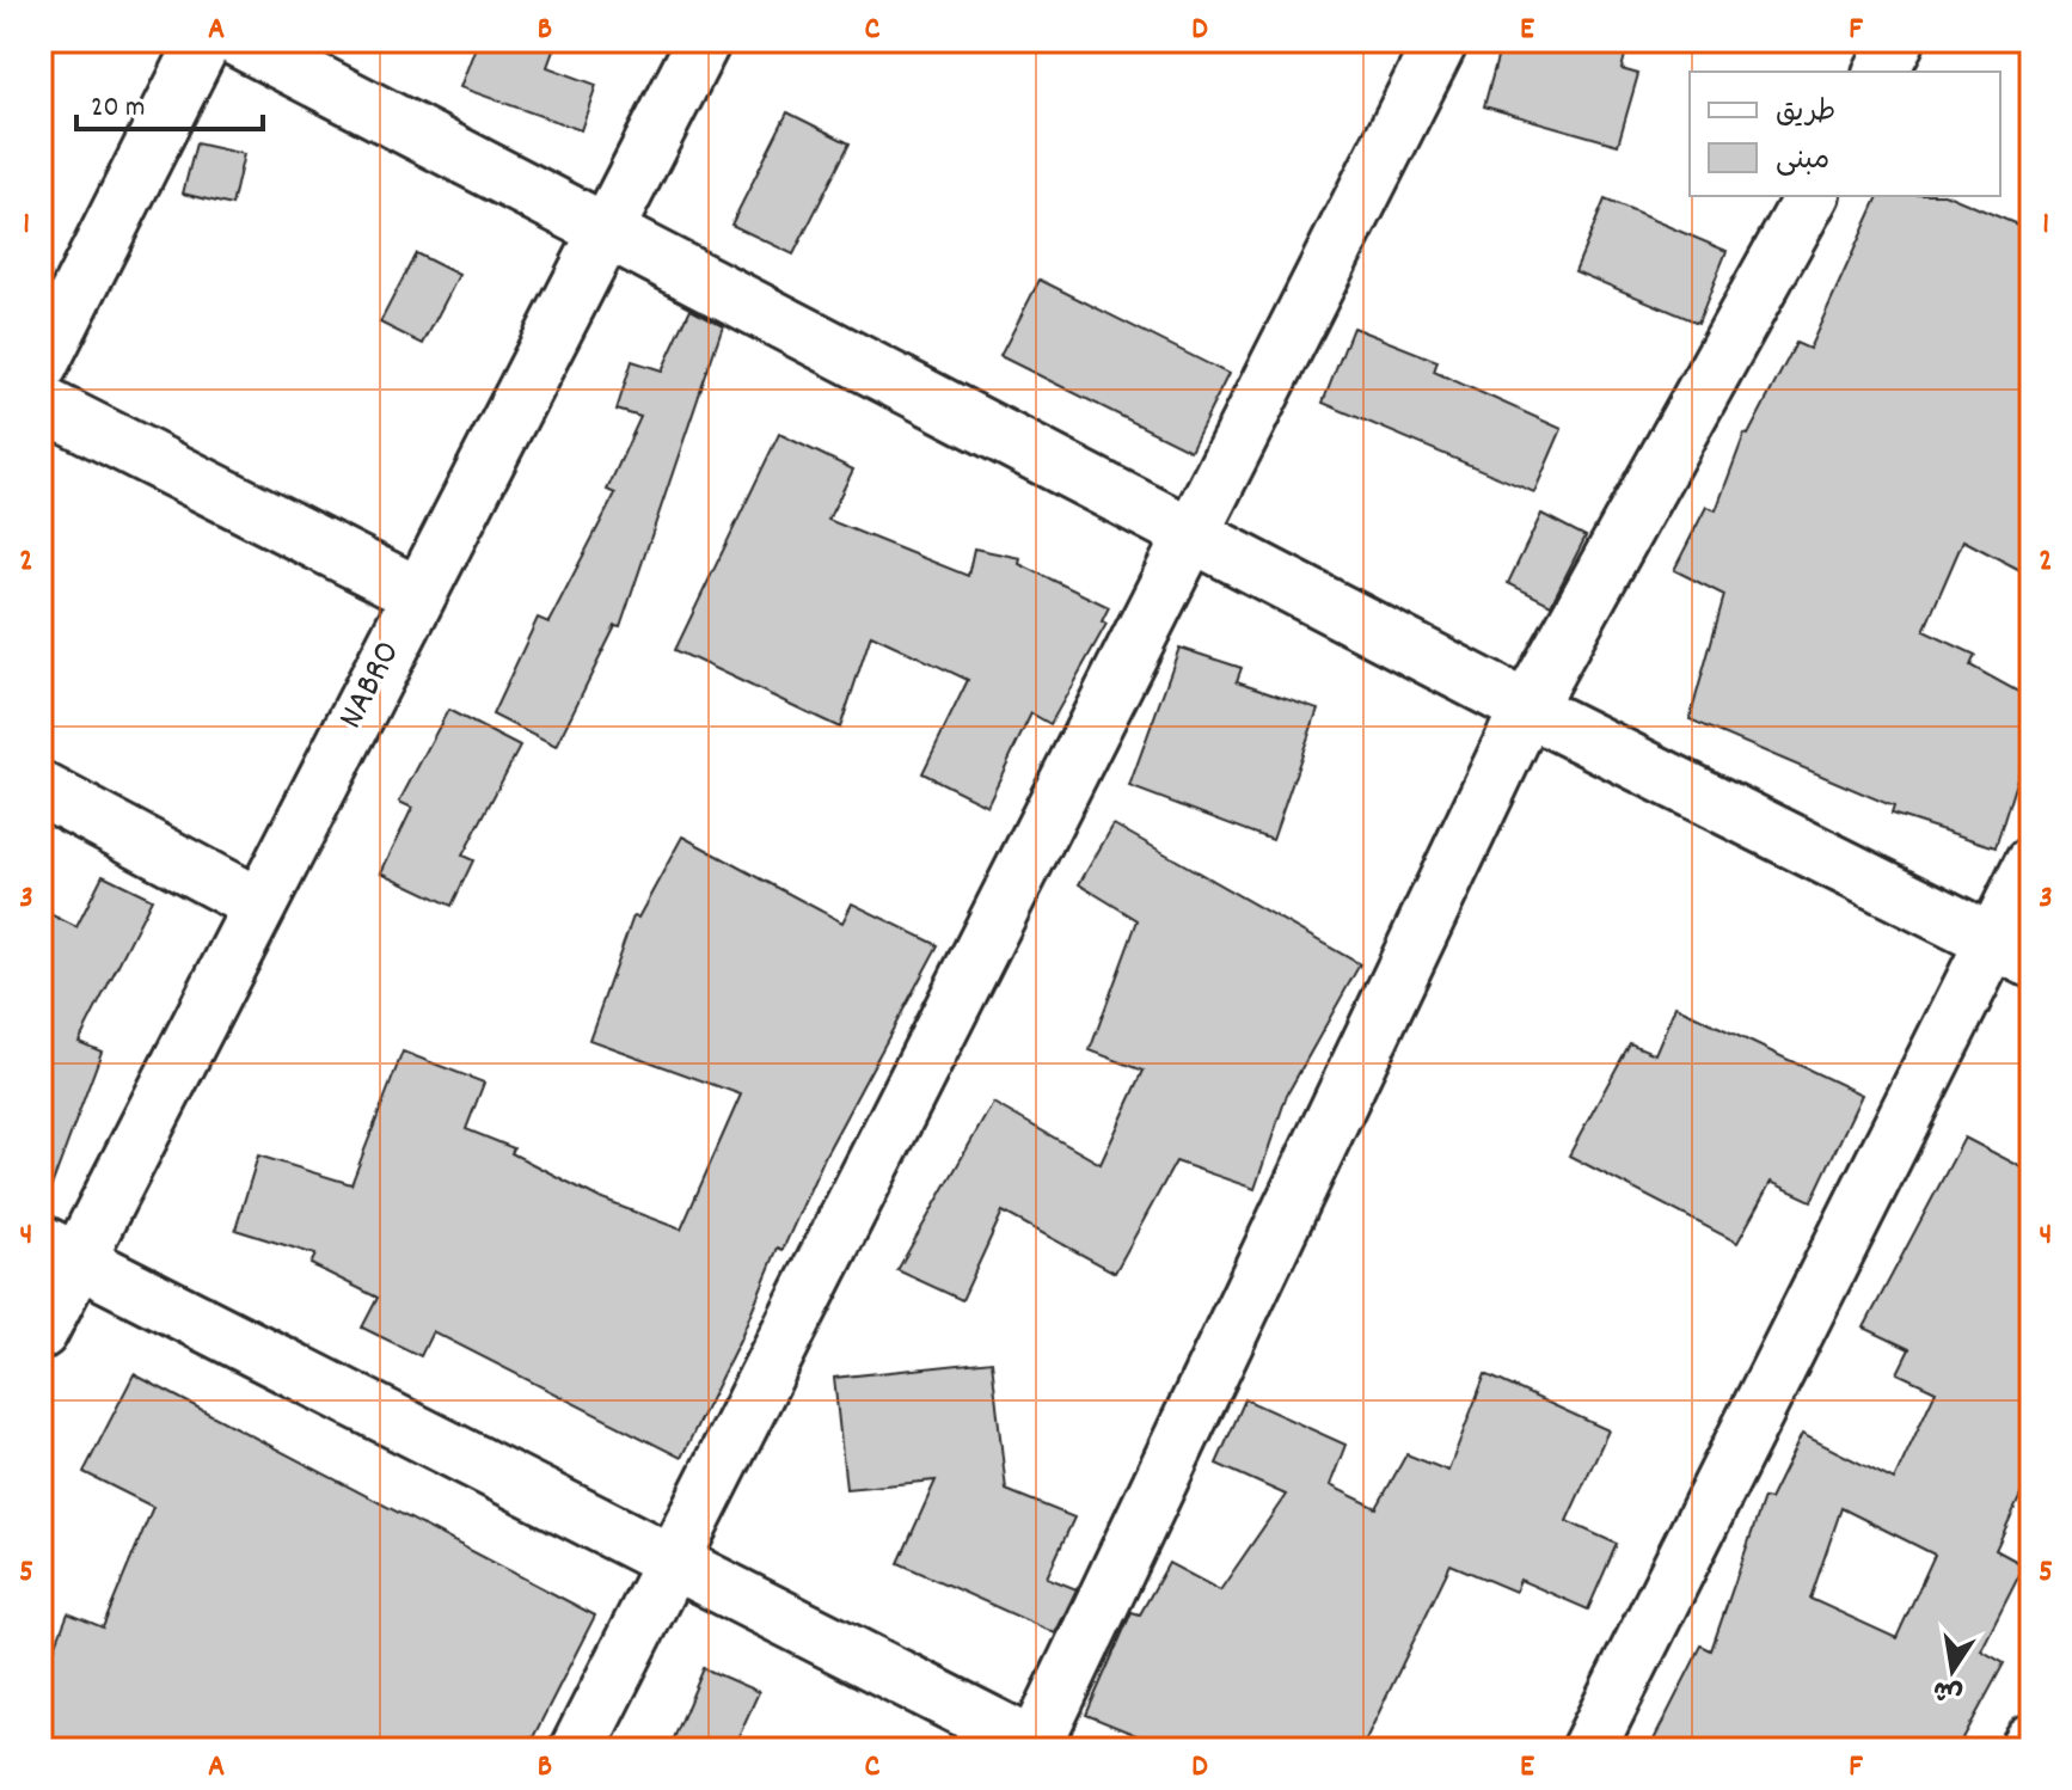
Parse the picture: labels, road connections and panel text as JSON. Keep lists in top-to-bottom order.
{
  "streets": {
    "street": ["NABRO"]
  },
  "legend": ["طريق", "مبنى"],
  "scale_bar": "20 m",
  "north": "bottom",
  "grid": {
    "columns": [
      "A",
      "B",
      "C",
      "D",
      "E",
      "F"
    ],
    "rows": [
      "1",
      "2",
      "3",
      "4",
      "5"
    ]
  }
}
